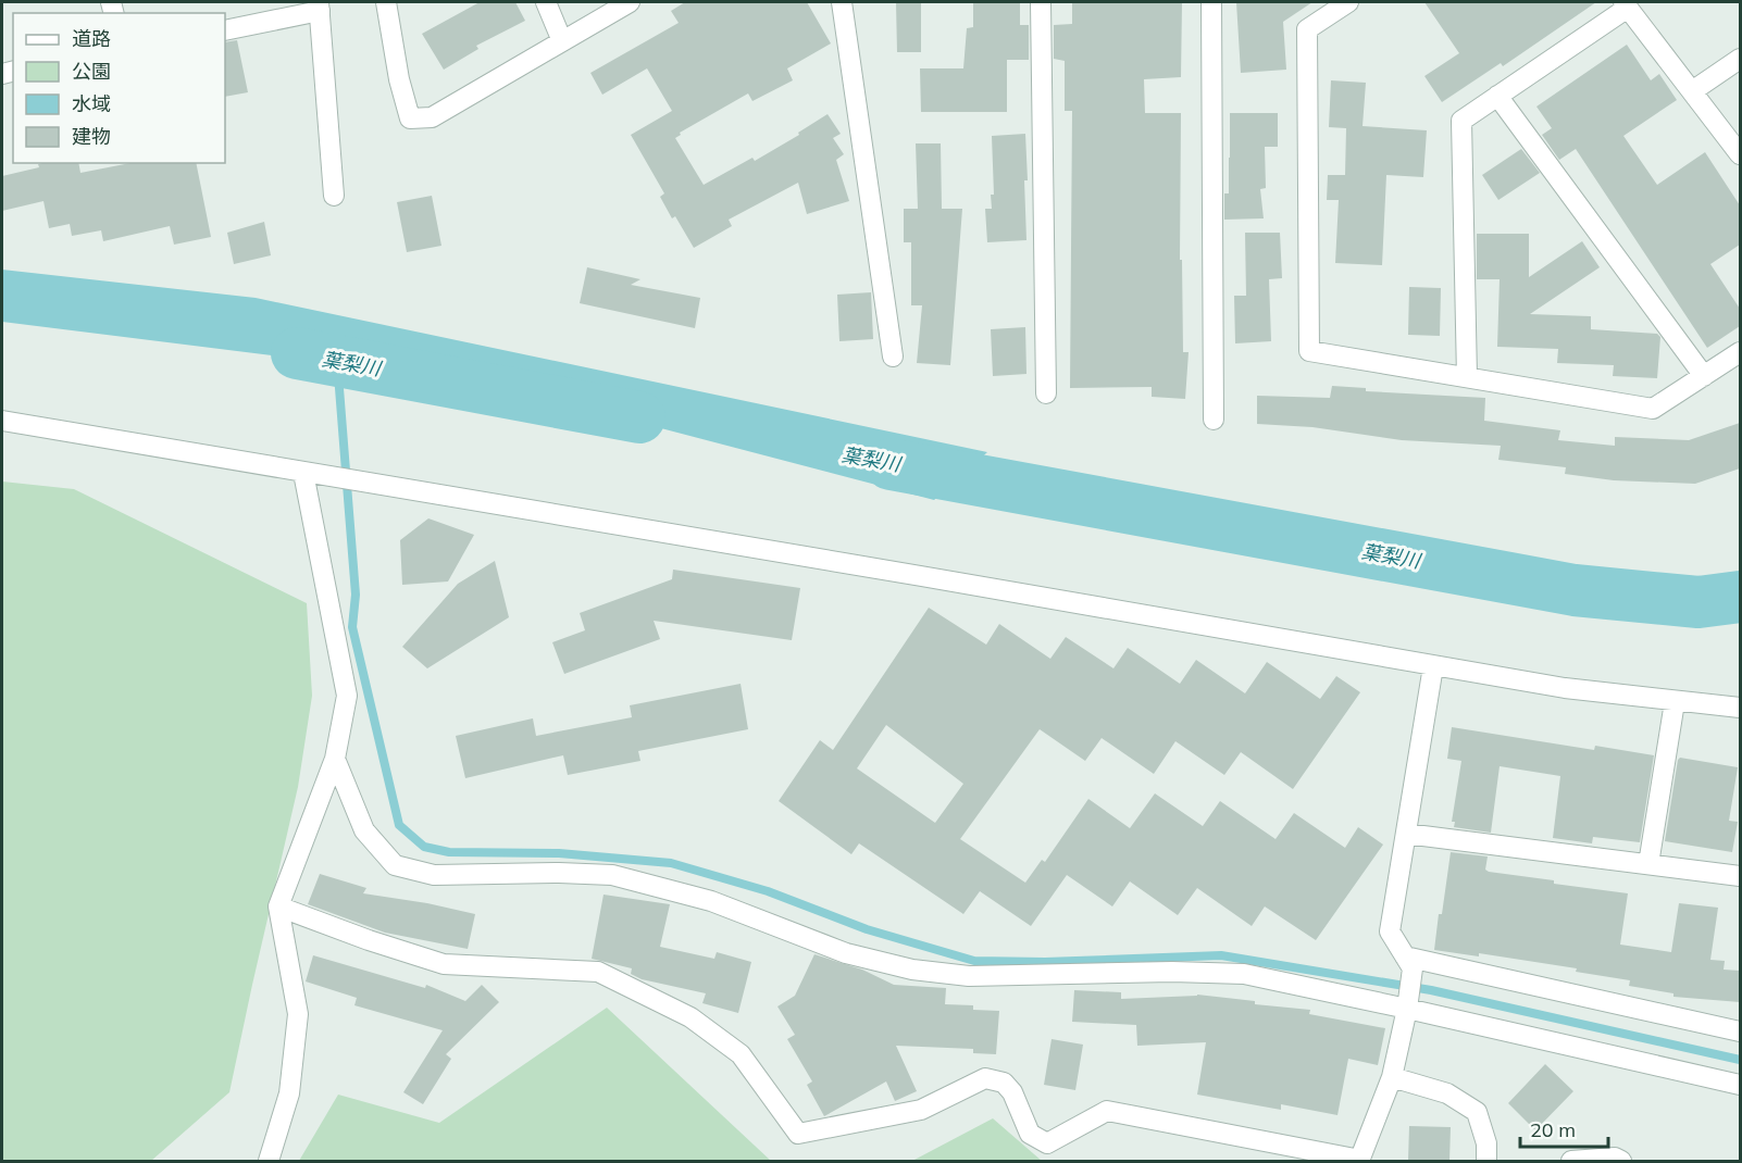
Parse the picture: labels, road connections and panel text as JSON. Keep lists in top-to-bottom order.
{
  "water": ["葉梨川"],
  "legend": [
    "道路",
    "公園",
    "水域",
    "建物"
  ],
  "scale_bar": "20 m"
}
